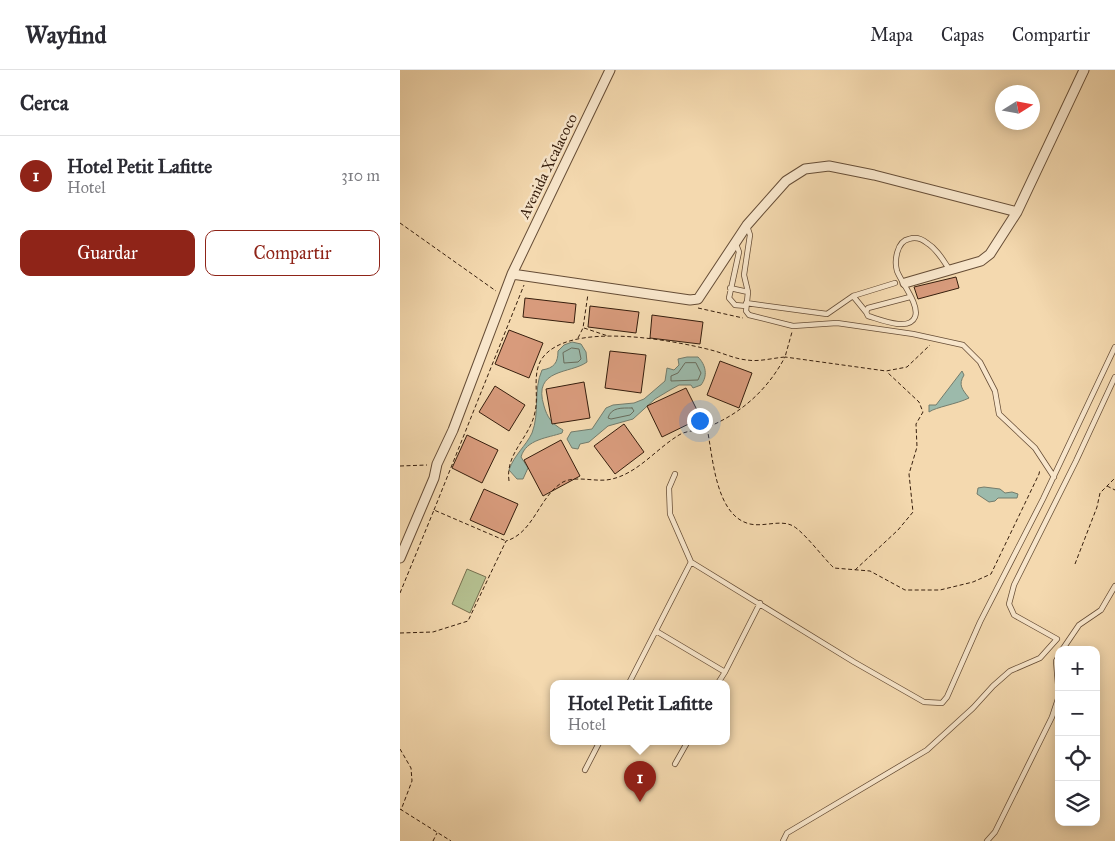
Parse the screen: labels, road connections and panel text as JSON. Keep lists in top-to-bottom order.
{
  "streets": {
    "street": ["Avenida Xcalacoco"]
  },
  "north": "right",
  "page": {
    "header": "Wayfind",
    "nav": ["Mapa", "Capas", "Compartir"],
    "heading": "Cerca",
    "list": [
      {
        "mark": "1",
        "name": "Hotel Petit Lafitte",
        "note": "Hotel",
        "value": "310 m"
      }
    ],
    "buttons": ["Guardar", "Compartir"],
    "map_buttons": ["+", "−"],
    "popup": ["Hotel Petit Lafitte", "Hotel"],
    "pins": "1"
  }
}
